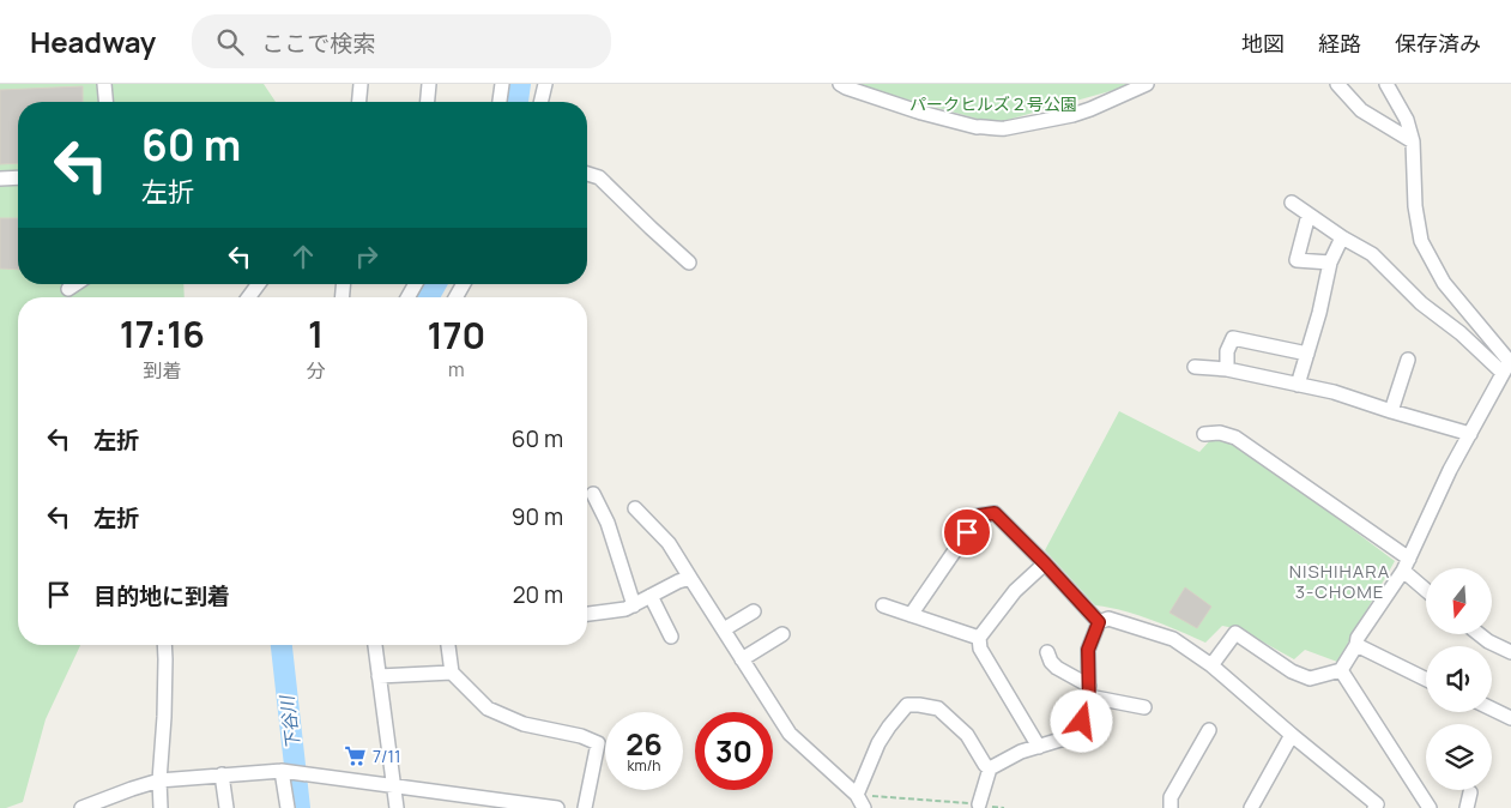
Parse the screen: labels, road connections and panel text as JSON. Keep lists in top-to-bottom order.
{
  "districts": ["NISHIHARA 3-CHOME"],
  "water": ["下谷川"],
  "parks": ["パークヒルズ２号公園"],
  "places": {
    "supermarket": ["7/11"]
  },
  "north": "bottom",
  "page": {
    "header": "Headway",
    "search": "ここで検索",
    "nav": ["地図", "経路", "保存済み"],
    "turn": ["60 m", "左折"],
    "eta": [
      "17:16",
      "到着",
      "1",
      "分",
      "170",
      "m"
    ],
    "list": [
      {
        "name": "左折",
        "value": "60 m"
      },
      {
        "name": "左折",
        "value": "90 m"
      },
      {
        "name": "目的地に到着",
        "value": "20 m"
      }
    ],
    "speed": "26 km/h",
    "limit": "30"
  }
}
